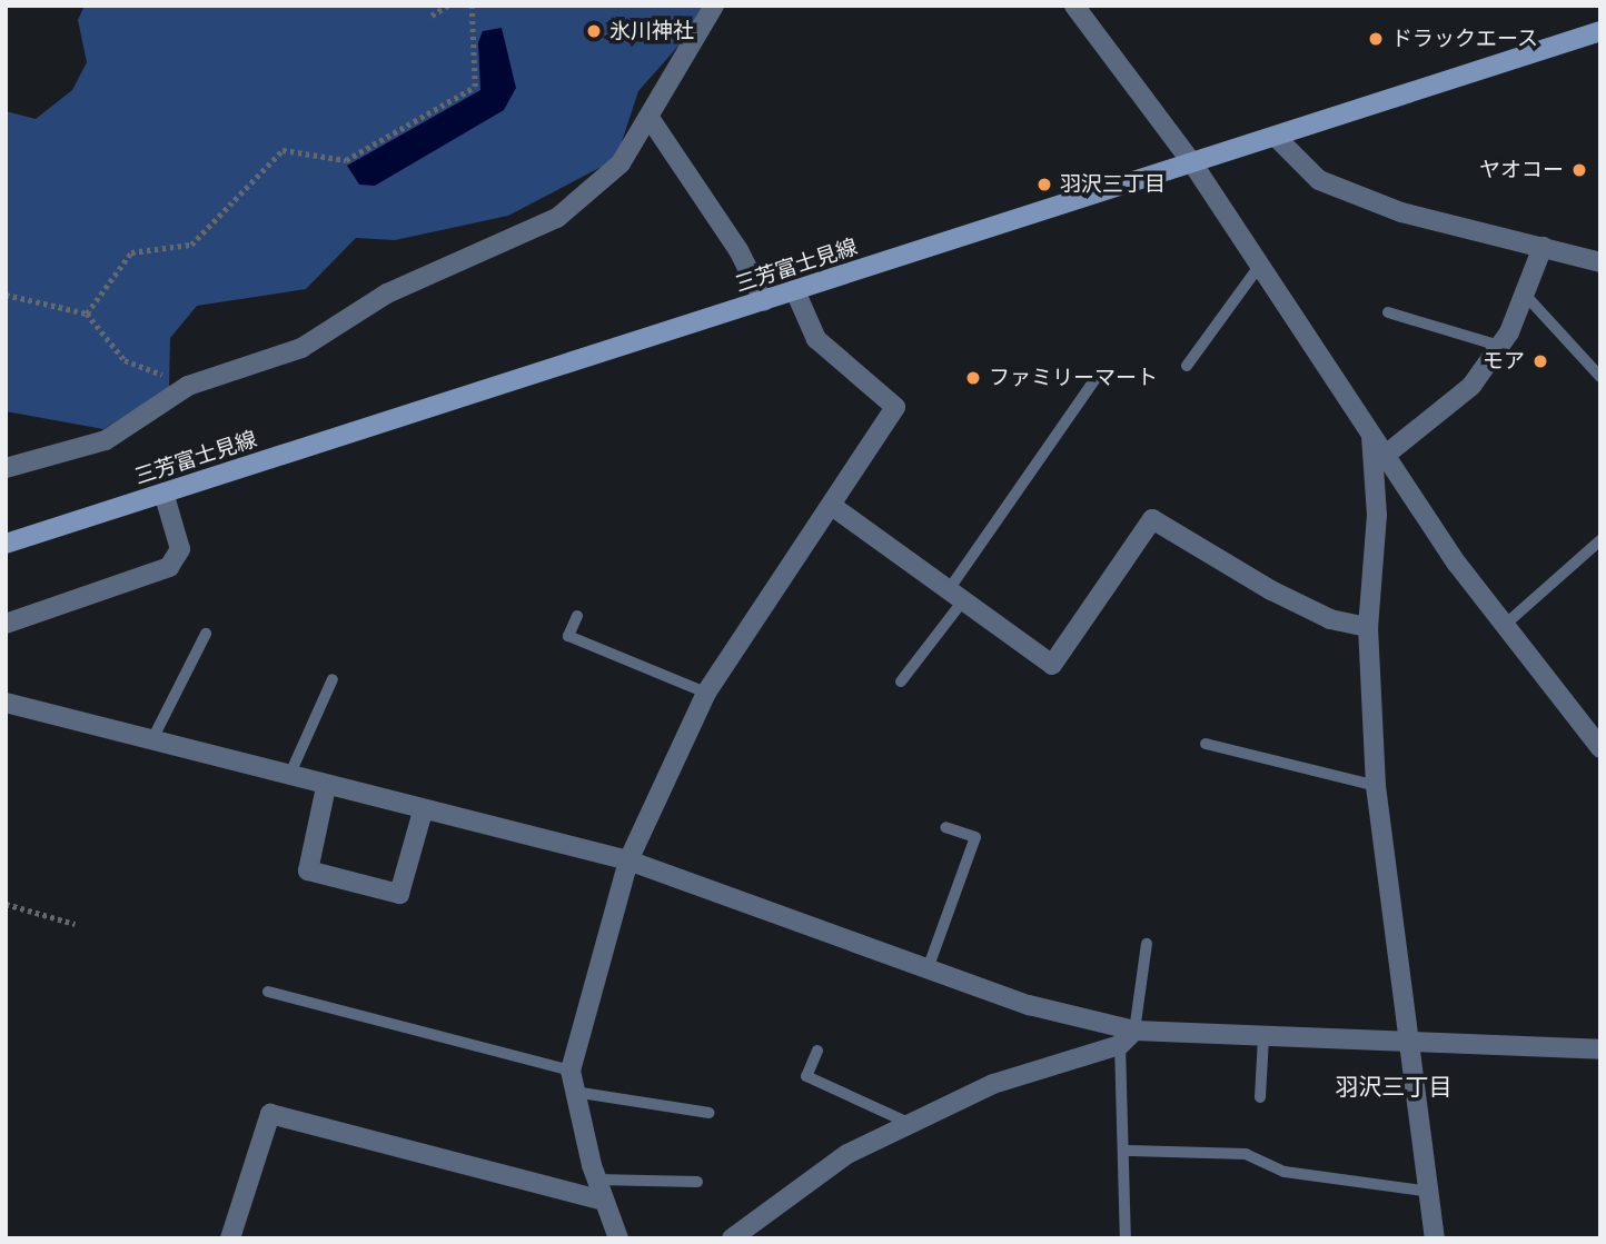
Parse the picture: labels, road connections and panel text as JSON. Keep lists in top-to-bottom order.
{
  "streets": {
    "main road": ["三芳富士見線"]
  },
  "districts": ["羽沢三丁目"],
  "places": [
    "氷川神社",
    "ドラックエース",
    "ヤオコー",
    "羽沢三丁目",
    "モア",
    "ファミリーマート"
  ]
}
